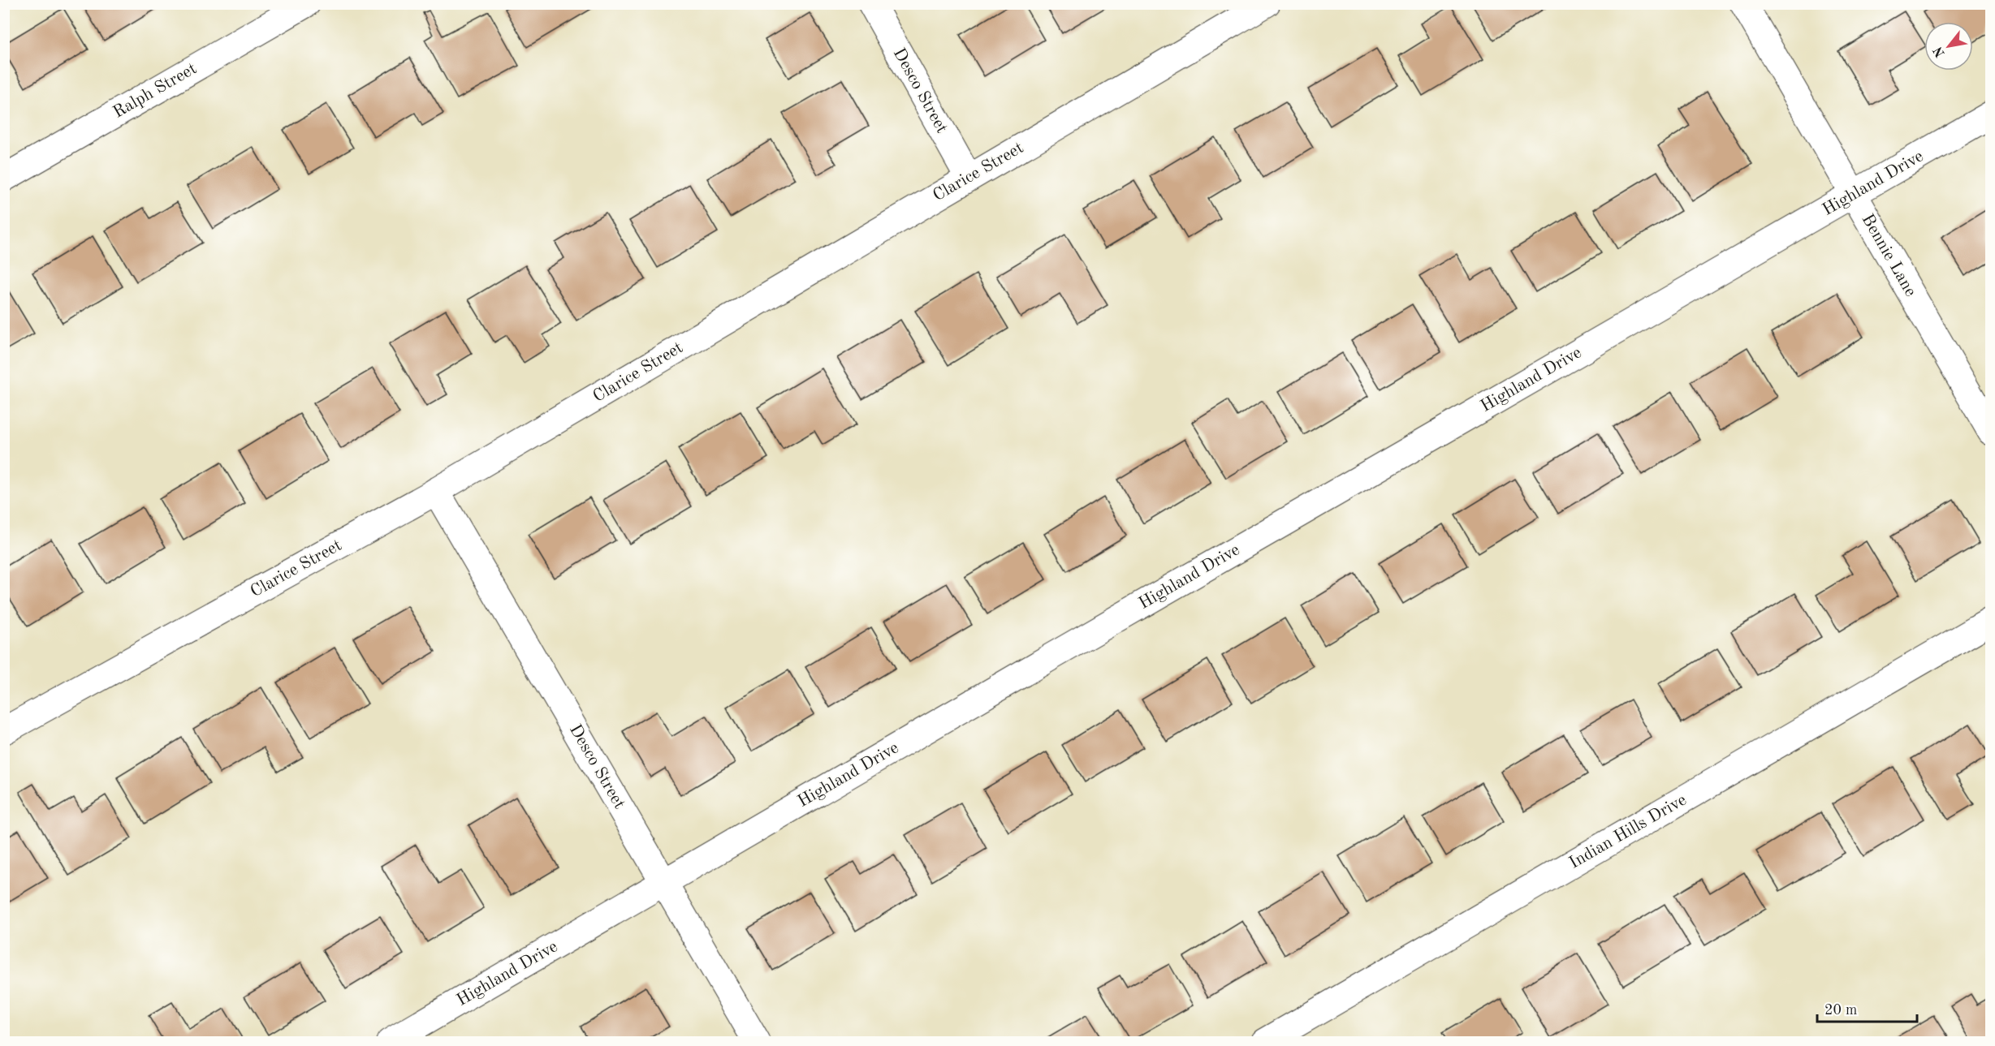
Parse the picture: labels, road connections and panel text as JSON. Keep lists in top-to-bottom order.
{
  "streets": {
    "street": [
      "Ralph Street",
      "Desco Street",
      "Clarice Street",
      "Highland Drive",
      "Bennie Lane",
      "Indian Hills Drive"
    ]
  },
  "crossings": [
    ["Desco Street", "Clarice Street"],
    ["Desco Street", "Highland Drive"],
    ["Highland Drive", "Bennie Lane"]
  ],
  "scale_bar": "20 m",
  "north": "bottom left"
}
